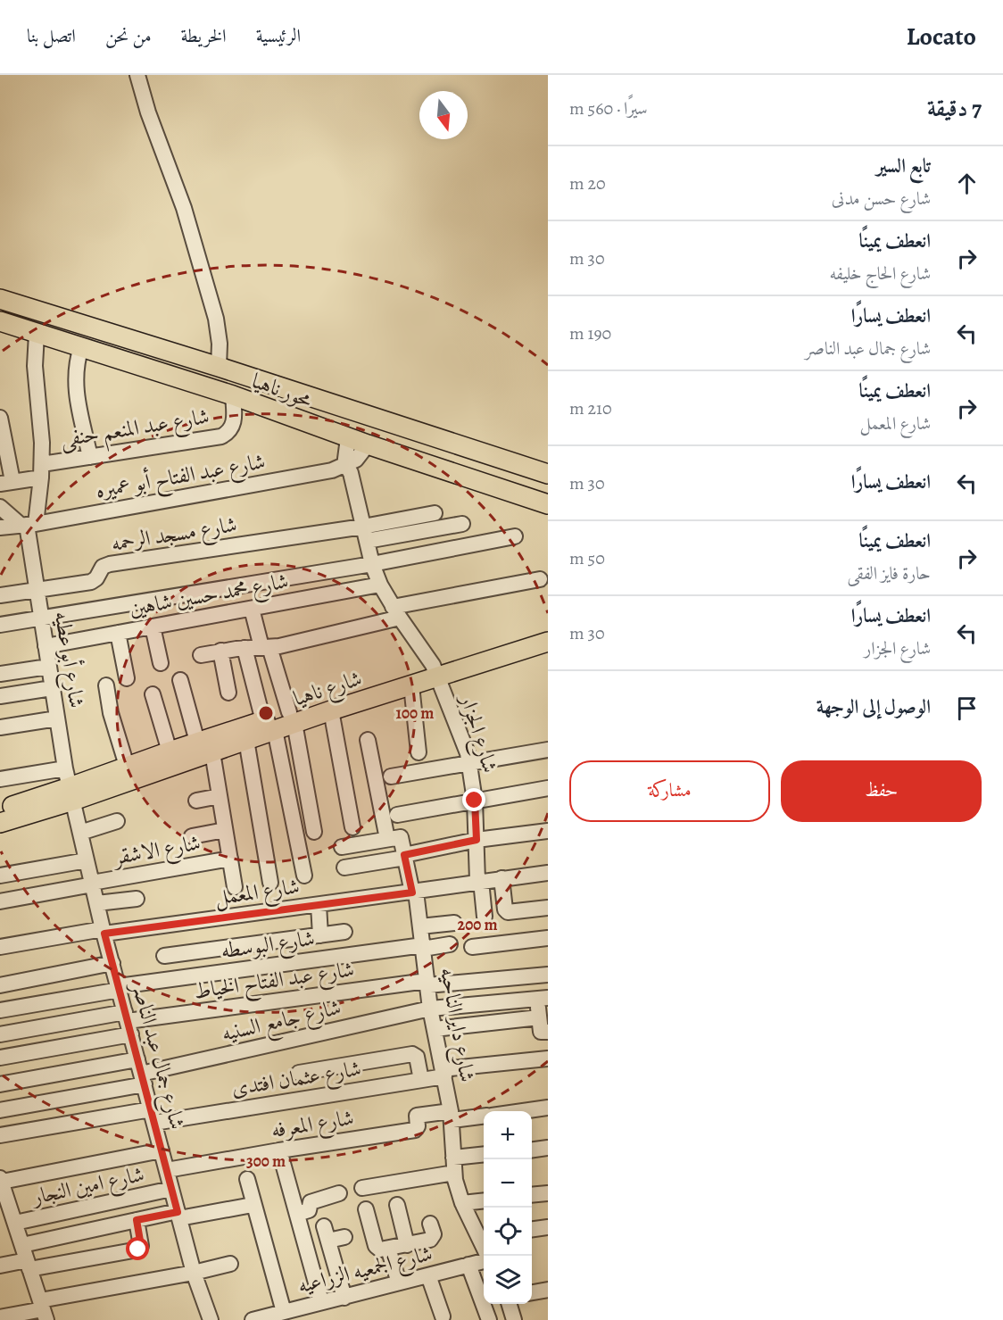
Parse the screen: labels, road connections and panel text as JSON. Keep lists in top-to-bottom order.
{
  "streets": {
    "main road": ["محور ناهيا", "شارع ناهيا"],
    "street": [
      "شارع عبد المنعم حنفى",
      "شارع عبد الفتاح أبو عميره",
      "شارع مسجد الرحمه",
      "شارع محمد حسين شاهين",
      "شارع أبو عطيه",
      "شارع الجزار",
      "شارع الاشقر",
      "شارع المعمل",
      "شارع البوسطه",
      "شارع عبد الفتاح الخياط",
      "شارع جامع السنيه",
      "شارع داير الناحيه",
      "شارع جمال عبد الناصر",
      "شارع عثمان افتدى",
      "شارع المعرفه",
      "شارع امين النجار",
      "شارع الجمعيه الزراعيه"
    ]
  },
  "crossings": [
    ["محور ناهيا", "شارع عبد المنعم حنفى"],
    ["محور ناهيا", "شارع عبد الفتاح أبو عميره"],
    ["محور ناهيا", "شارع أبو عطيه"],
    ["شارع عبد المنعم حنفى", "شارع أبو عطيه"],
    ["شارع عبد الفتاح أبو عميره", "شارع أبو عطيه"],
    ["شارع عبد الفتاح أبو عميره", "شارع الجزار"],
    ["شارع مسجد الرحمه", "شارع أبو عطيه"],
    ["شارع مسجد الرحمه", "شارع الجزار"],
    ["شارع محمد حسين شاهين", "شارع أبو عطيه"],
    ["شارع محمد حسين شاهين", "شارع الجزار"],
    ["شارع أبو عطيه", "شارع ناهيا"],
    ["شارع أبو عطيه", "شارع جمال عبد الناصر"],
    ["شارع ناهيا", "شارع الجزار"],
    ["شارع ناهيا", "شارع جمال عبد الناصر"],
    ["شارع الجزار", "شارع المعمل"],
    ["شارع الاشقر", "شارع جمال عبد الناصر"],
    ["شارع المعمل", "شارع داير الناحيه"],
    ["شارع المعمل", "شارع جمال عبد الناصر"],
    ["شارع البوسطه", "شارع داير الناحيه"],
    ["شارع البوسطه", "شارع جمال عبد الناصر"],
    ["شارع عبد الفتاح الخياط", "شارع داير الناحيه"],
    ["شارع عبد الفتاح الخياط", "شارع جمال عبد الناصر"],
    ["شارع جامع السنيه", "شارع داير الناحيه"],
    ["شارع جامع السنيه", "شارع جمال عبد الناصر"],
    ["شارع داير الناحيه", "شارع عثمان افتدى"],
    ["شارع داير الناحيه", "شارع المعرفه"],
    ["شارع جمال عبد الناصر", "شارع عثمان افتدى"],
    ["شارع جمال عبد الناصر", "شارع المعرفه"],
    ["شارع جمال عبد الناصر", "شارع امين النجار"]
  ],
  "north": "bottom",
  "page": {
    "header": "Locato",
    "nav": [
      "الرئيسية",
      "الخريطة",
      "من نحن",
      "اتصل بنا"
    ],
    "heading": ["7 دقيقة", "سيرًا · 560 m"],
    "list": [
      ["تابع السير", "شارع حسن مدنى", "20 m"],
      ["انعطف يمينًا", "شارع الحاج خليفه", "30 m"],
      ["انعطف يسارًا", "شارع جمال عبد الناصر", "190 m"],
      ["انعطف يمينًا", "شارع المعمل", "210 m"],
      ["انعطف يسارًا", "30 m"],
      ["انعطف يمينًا", "حارة فايز الفقى", "50 m"],
      ["انعطف يسارًا", "شارع الجزار", "30 m"],
      "الوصول إلى الوجهة"
    ],
    "buttons": ["حفظ", "مشاركة"],
    "map_buttons": ["+", "−"]
  },
  "rings": ["100 m", "200 m", "300 m"]
}
